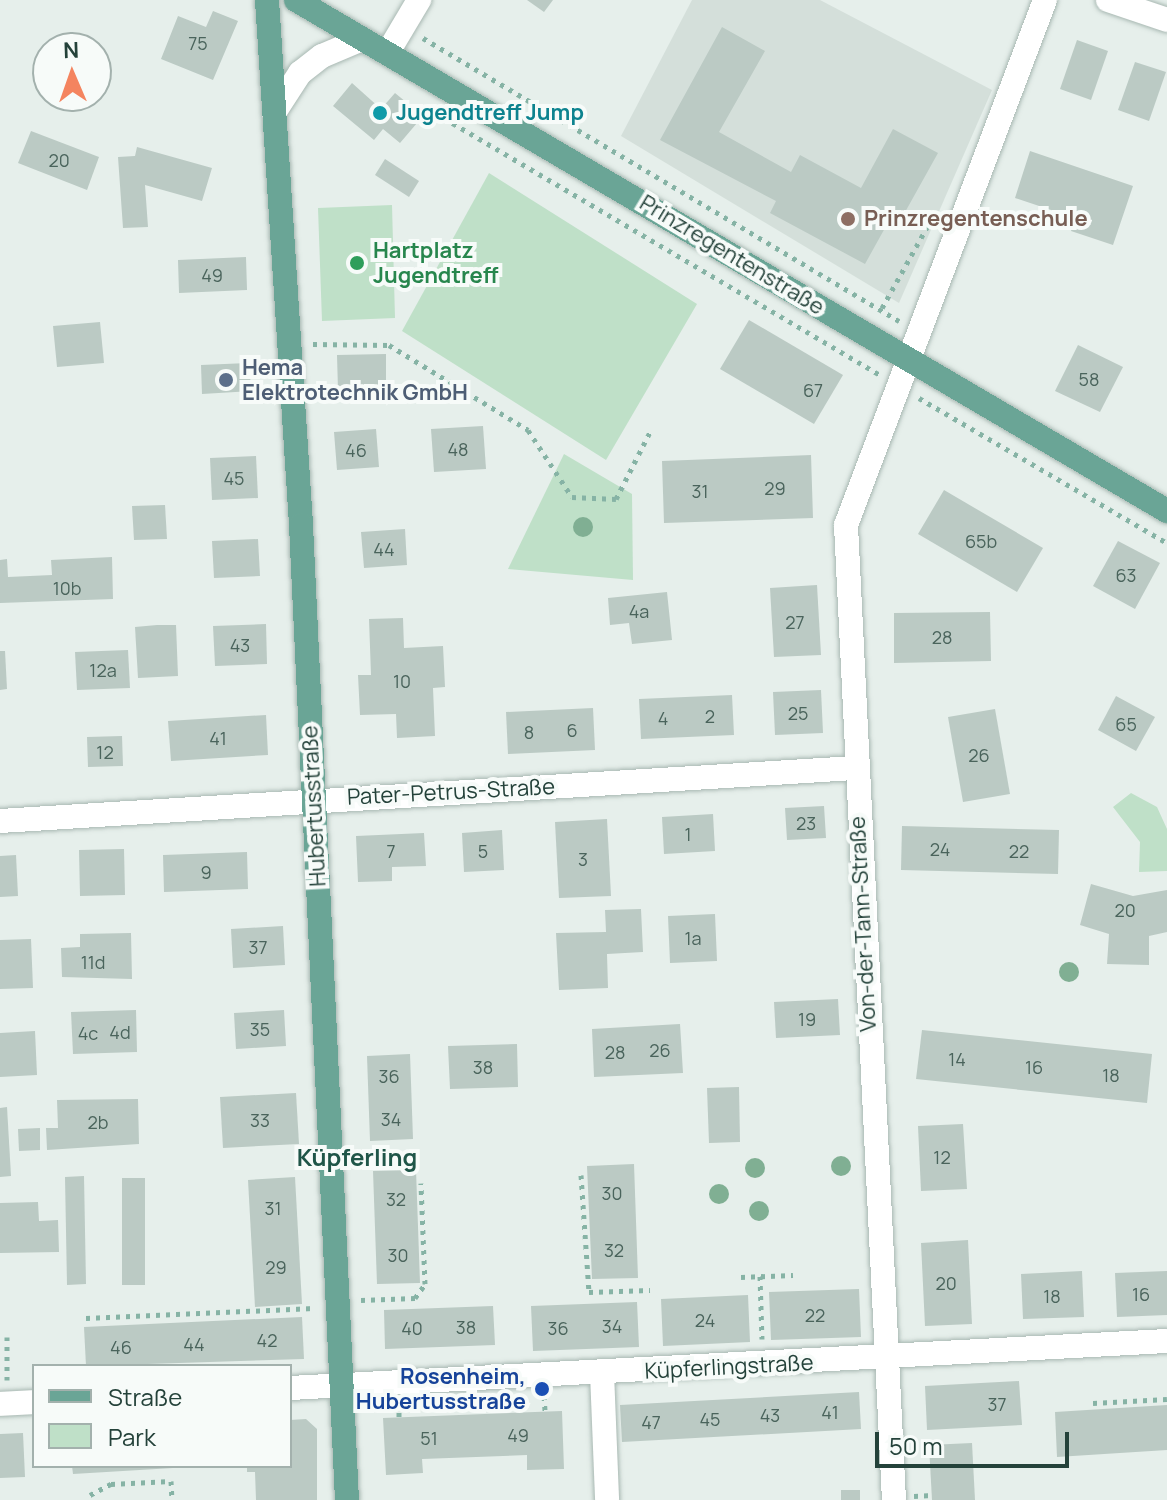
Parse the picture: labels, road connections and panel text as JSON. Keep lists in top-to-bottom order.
{
  "streets": {
    "main road": ["Prinzregentenstraße", "Hubertusstraße"],
    "street": ["Pater-Petrus-Straße", "Von-der-Tann-Straße", "Küpferlingstraße"]
  },
  "crossings": [
    ["Prinzregentenstraße", "Von-der-Tann-Straße"],
    ["Pater-Petrus-Straße", "Hubertusstraße"],
    ["Pater-Petrus-Straße", "Von-der-Tann-Straße"],
    ["Hubertusstraße", "Küpferlingstraße"],
    ["Von-der-Tann-Straße", "Küpferlingstraße"]
  ],
  "districts": ["Küpferling"],
  "places": [
    "Jugendtreff Jump",
    "Prinzregentenschule",
    "Hartplatz Jugendtreff",
    "Hema Elektrotechnik GmbH",
    "Rosenheim, Hubertusstraße"
  ],
  "house_numbers": [
    "75",
    "20",
    "49",
    "58",
    "67",
    "48",
    "46",
    "45",
    "29",
    "31",
    "65b",
    "44",
    "63",
    "10b",
    "4a",
    "27",
    "28",
    "43",
    "12a",
    "10",
    "25",
    "2",
    "4",
    "65",
    "6",
    "8",
    "41",
    "12",
    "26",
    "23",
    "1",
    "24",
    "7",
    "5",
    "22",
    "3",
    "9",
    "20",
    "1a",
    "37",
    "11d",
    "19",
    "35",
    "4d",
    "4c",
    "26",
    "28",
    "14",
    "38",
    "16",
    "18",
    "36",
    "34",
    "33",
    "2b",
    "12",
    "30",
    "32",
    "31",
    "32",
    "30",
    "29",
    "20",
    "16",
    "18",
    "22",
    "24",
    "34",
    "38",
    "40",
    "36",
    "42",
    "44",
    "46",
    "37",
    "41",
    "43",
    "45",
    "47",
    "49",
    "51"
  ],
  "legend": ["Straße", "Park"],
  "scale_bar": "50 m",
  "north": "top"
}
